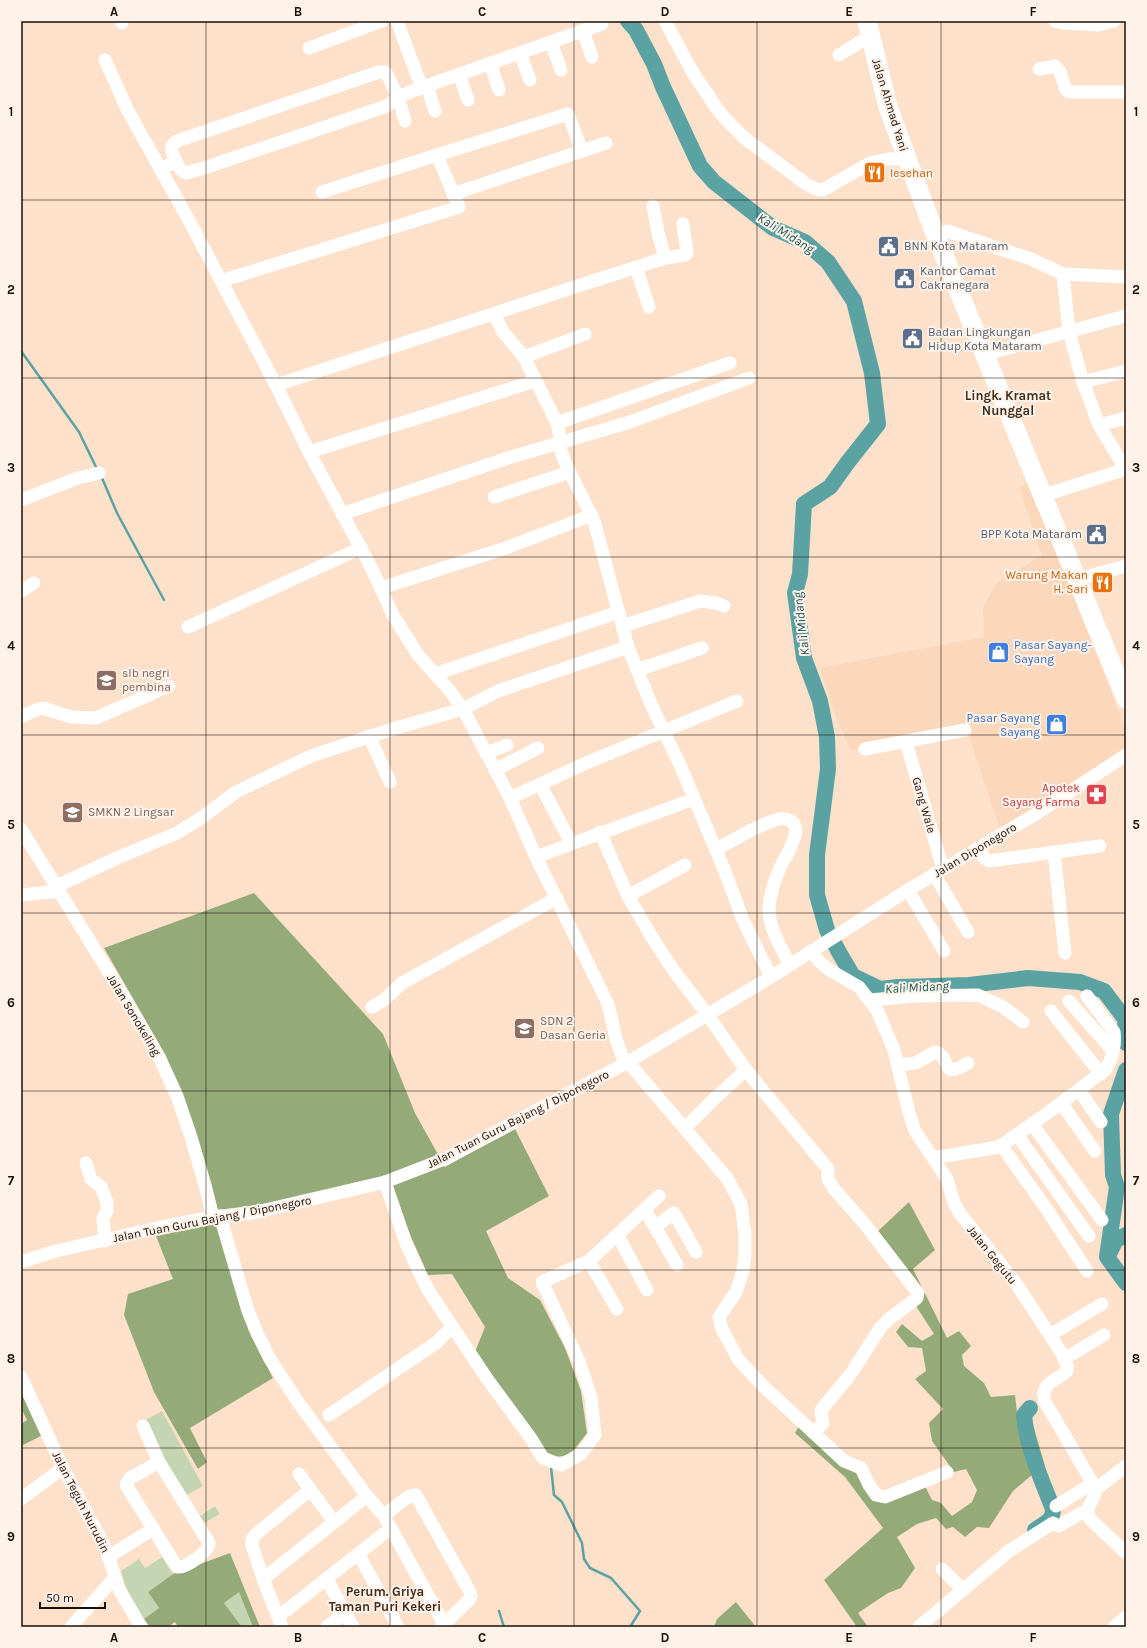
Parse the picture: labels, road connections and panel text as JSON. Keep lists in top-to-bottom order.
{
  "streets": {
    "highway": ["Jalan Ahmad Yani"],
    "street": [
      "Gang Wale",
      "Jalan Diponegoro",
      "Jalan Sonokeling",
      "Jalan Tuan Guru Bajang / Diponegoro",
      "Jalan Gegutu",
      "Jalan Teguh Nurudin"
    ]
  },
  "crossings": [
    ["Gang Wale", "Jalan Diponegoro"],
    ["Jalan Diponegoro", "Jalan Tuan Guru Bajang / Diponegoro"],
    ["Jalan Sonokeling", "Jalan Tuan Guru Bajang / Diponegoro"],
    ["Jalan Tuan Guru Bajang / Diponegoro", "Jalan Gegutu"]
  ],
  "districts": ["Lingk. Kramat Nunggal", "Perum. Griya Taman Puri Kekeri"],
  "water": ["Kali Midang"],
  "places": {
    "restaurant": ["lesehan", "Warung Makan H. Sari"],
    "public building": [
      "BNN Kota Mataram",
      "Kantor Camat Cakranegara",
      "Badan Lingkungan Hidup Kota Mataram",
      "BPP Kota Mataram"
    ],
    "shop": ["Pasar Sayang- Sayang", "Pasar Sayang Sayang"],
    "school or university": ["slb negri pembina", "SMKN 2 Lingsar", "SDN 2 Dasan Geria"],
    "pharmacy": ["Apotek Sayang Farma"]
  },
  "scale_bar": "50 m",
  "grid": {
    "columns": [
      "A",
      "B",
      "C",
      "D",
      "E",
      "F"
    ],
    "rows": [
      "1",
      "2",
      "3",
      "4",
      "5",
      "6",
      "7",
      "8",
      "9"
    ]
  }
}
